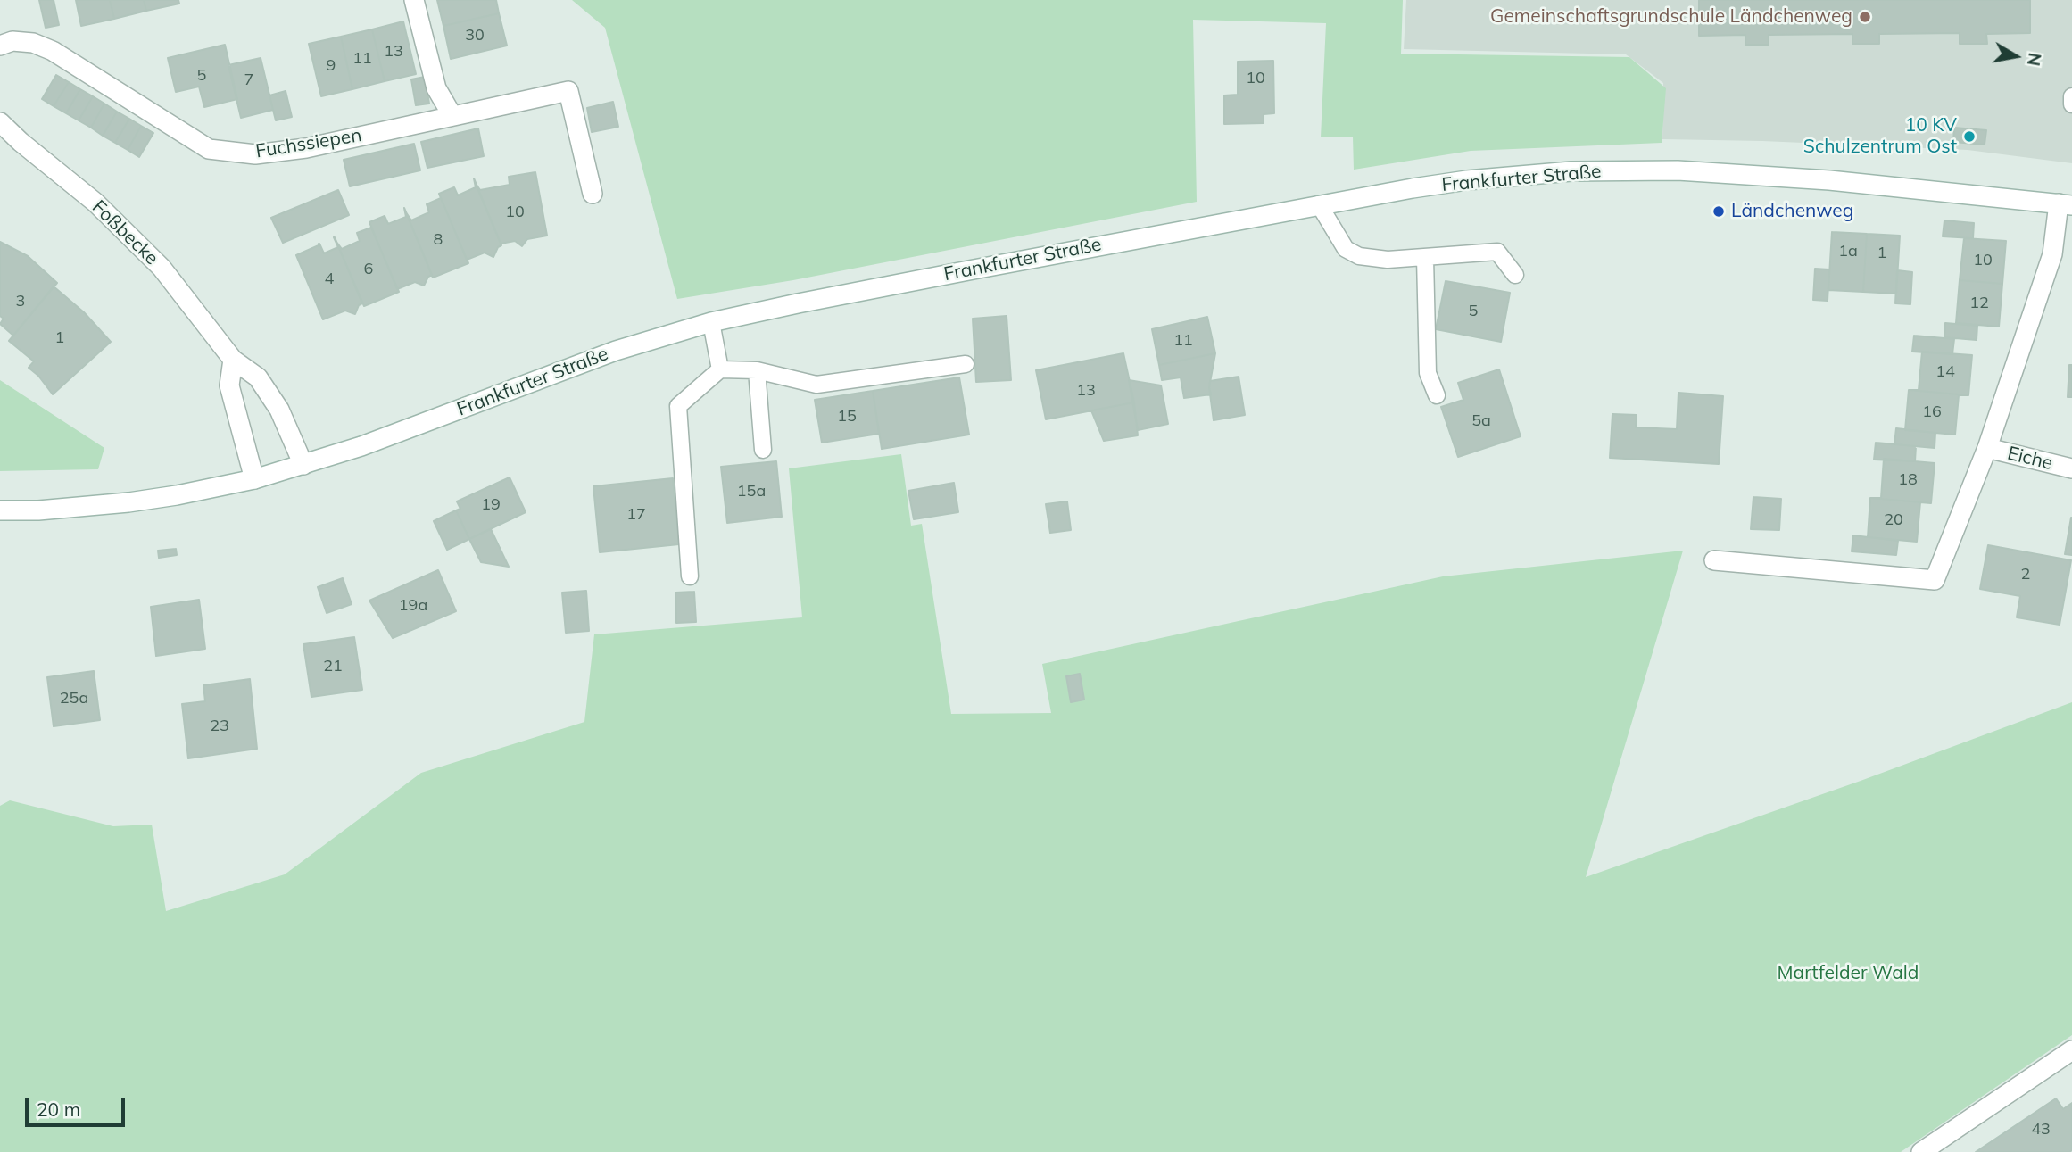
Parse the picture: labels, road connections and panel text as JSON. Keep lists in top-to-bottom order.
{
  "streets": {
    "street": [
      "Fuchssiepen",
      "Frankfurter Straße",
      "Foßbecke",
      "Eiche"
    ]
  },
  "crossings": [
    ["Frankfurter Straße", "Foßbecke"]
  ],
  "parks": ["Martfelder Wald"],
  "places": ["Gemeinschaftsgrundschule Ländchenweg", "10 KV Schulzentrum Ost", "Ländchenweg"],
  "house_numbers": [
    "30",
    "13",
    "11",
    "9",
    "5",
    "10",
    "7",
    "10",
    "8",
    "1a",
    "1",
    "10",
    "6",
    "4",
    "3",
    "12",
    "5",
    "1",
    "11",
    "14",
    "13",
    "16",
    "15",
    "5a",
    "18",
    "15a",
    "19",
    "17",
    "20",
    "2",
    "19a",
    "21",
    "25a",
    "23",
    "43"
  ],
  "scale_bar": "20 m",
  "north": "right"
}
